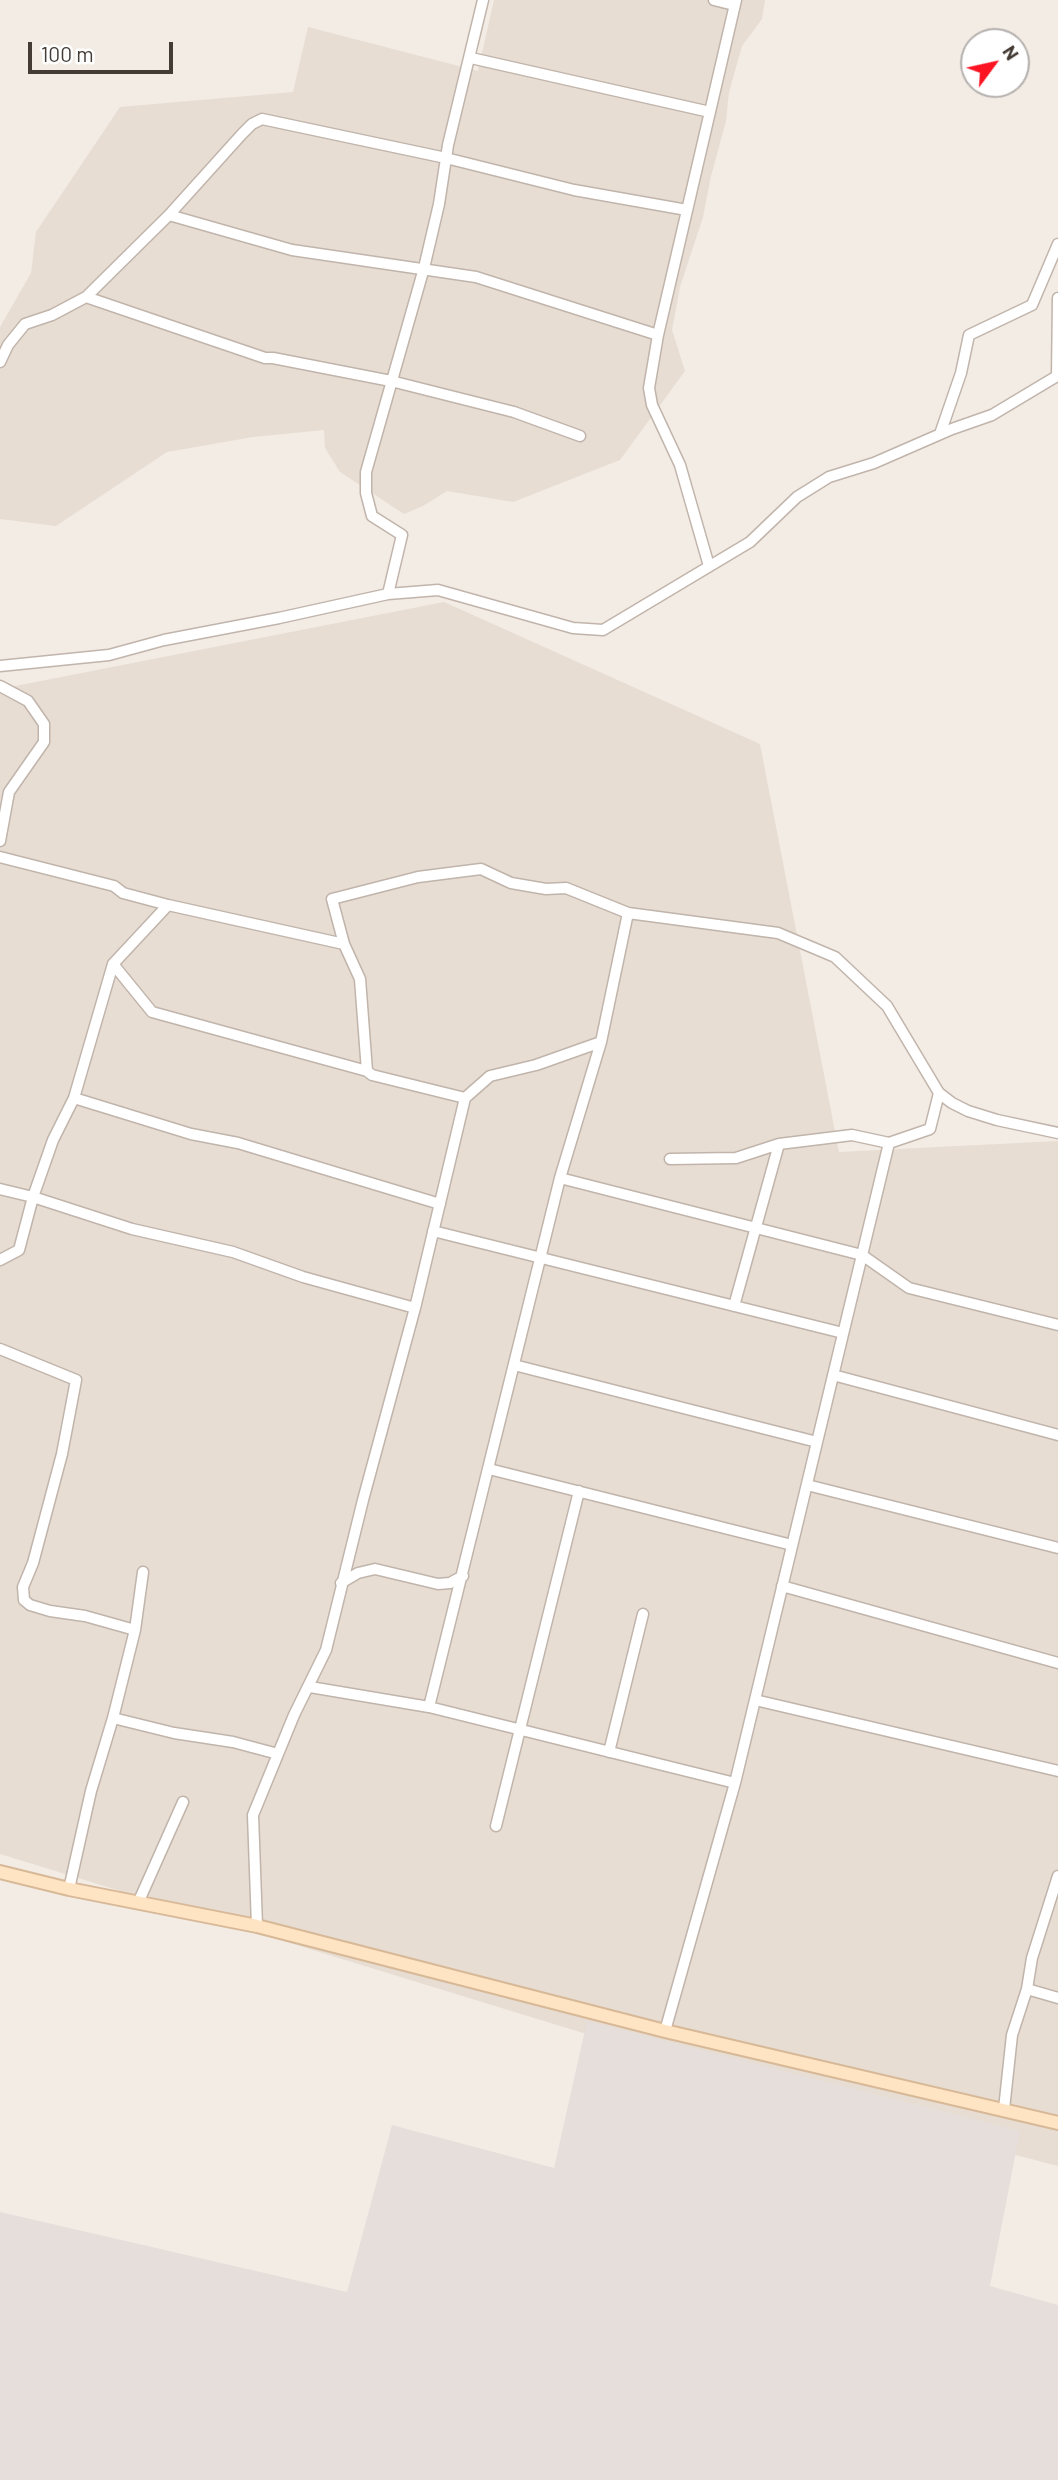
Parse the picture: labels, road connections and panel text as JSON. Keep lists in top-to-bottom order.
{
  "scale_bar": "100 m",
  "north": "top right"
}
